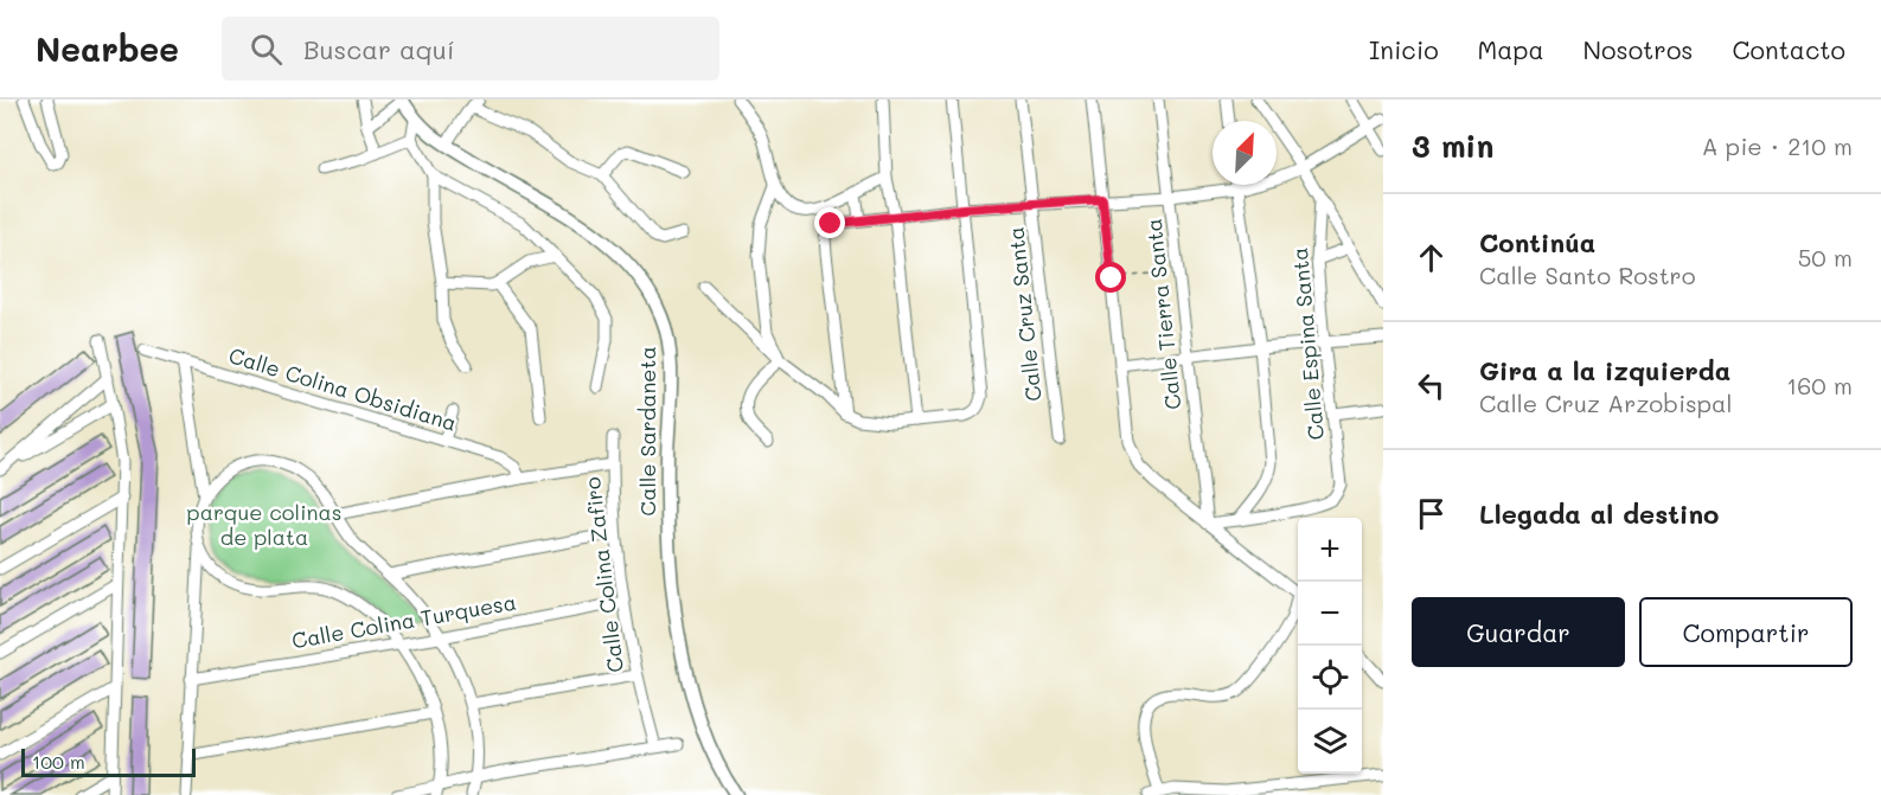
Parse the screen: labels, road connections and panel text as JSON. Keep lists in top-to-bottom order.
{
  "streets": {
    "street": [
      "Calle Cruz Santa",
      "Calle Tierra Santa",
      "Calle Espina Santa",
      "Calle Colina Obsidiana",
      "Calle Sardaneta",
      "Calle Colina Zafiro",
      "Calle Colina Turquesa"
    ]
  },
  "crossings": [
    ["Calle Colina Zafiro", "Calle Colina Turquesa"]
  ],
  "parks": ["parque colinas de plata"],
  "scale_bar": "100 m",
  "north": "top right",
  "page": {
    "header": "Nearbee",
    "search": "Buscar aquí",
    "nav": [
      "Inicio",
      "Mapa",
      "Nosotros",
      "Contacto"
    ],
    "heading": ["3 min", "A pie · 210 m"],
    "list": [
      ["Continúa", "Calle Santo Rostro", "50 m"],
      ["Gira a la izquierda", "Calle Cruz Arzobispal", "160 m"],
      "Llegada al destino"
    ],
    "map_buttons": ["+", "−"],
    "buttons": ["Guardar", "Compartir"],
    "scale": "100 m"
  }
}
